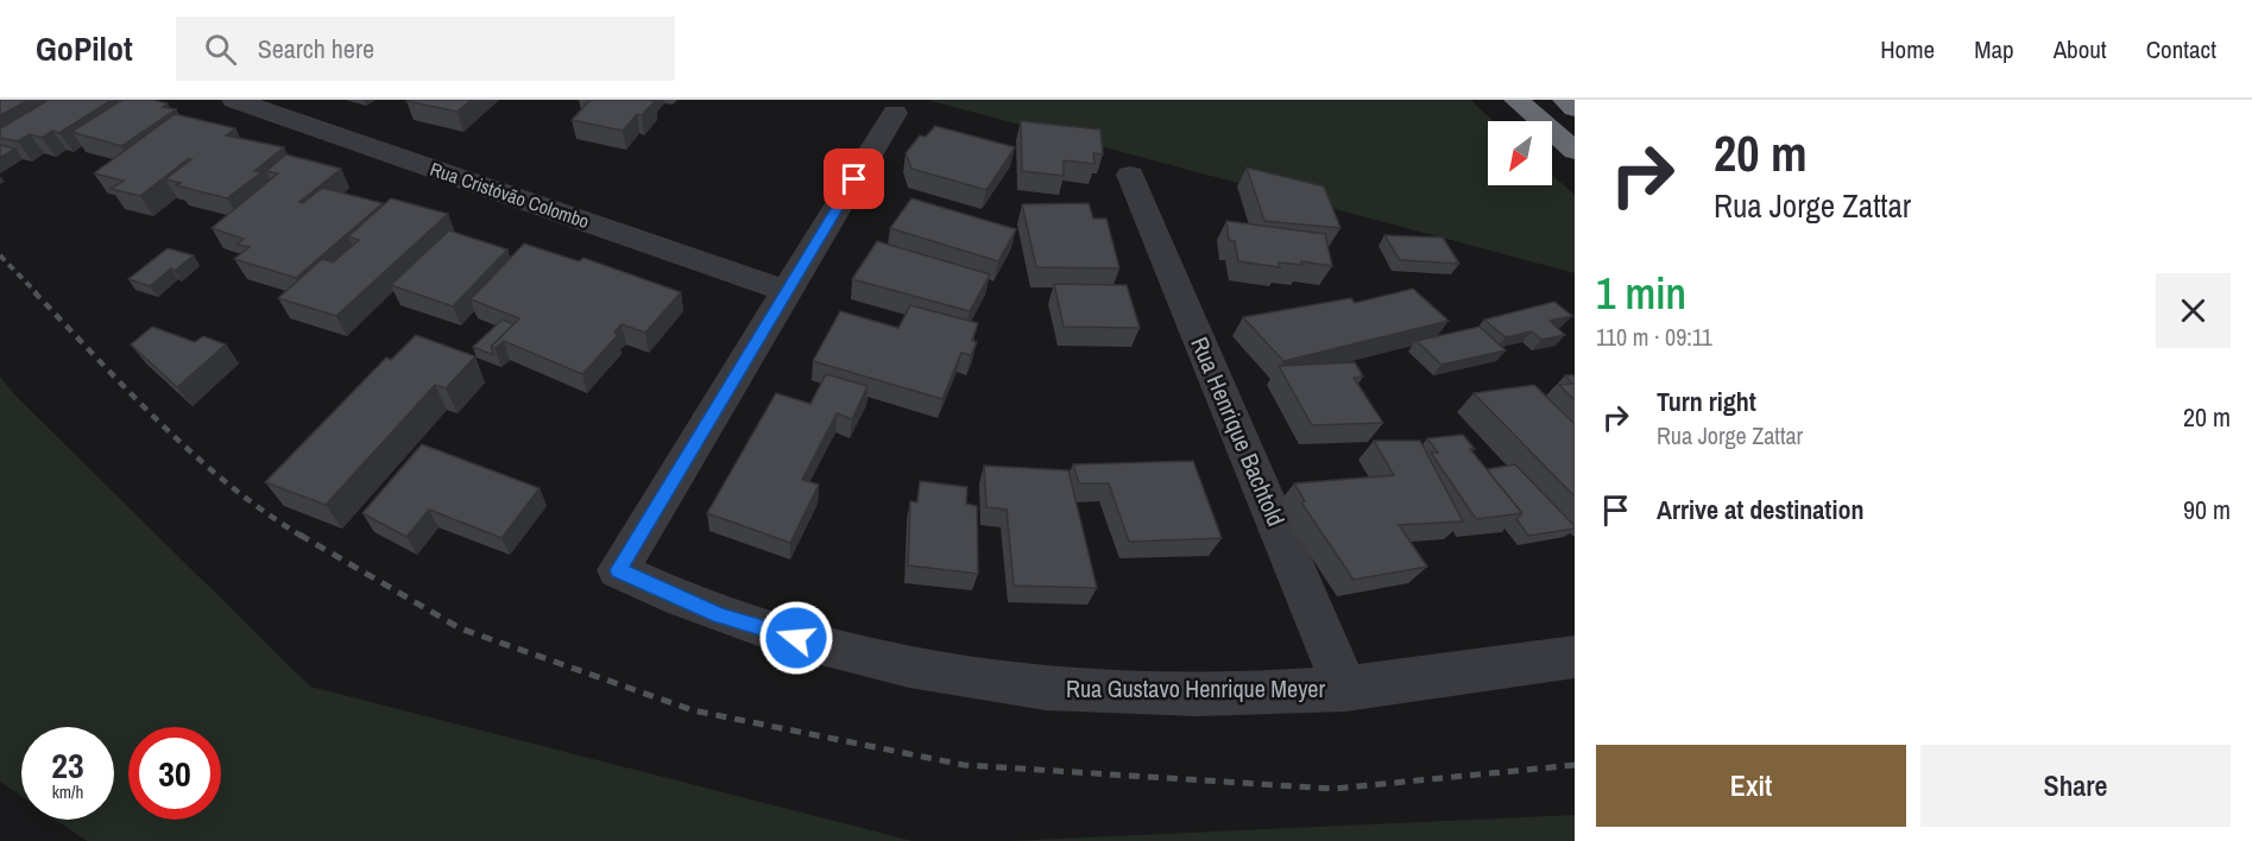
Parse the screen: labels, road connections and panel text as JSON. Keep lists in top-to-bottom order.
{
  "streets": {
    "street": ["Rua Cristóvão Colombo", "Rua Henrique Bachtold", "Rua Gustavo Henrique Meyer"]
  },
  "crossings": [
    ["Rua Cristóvão Colombo", "Rua Gustavo Henrique Meyer"],
    ["Rua Henrique Bachtold", "Rua Gustavo Henrique Meyer"]
  ],
  "north": "bottom left",
  "page": {
    "header": "GoPilot",
    "search": "Search here",
    "nav": [
      "Home",
      "Map",
      "About",
      "Contact"
    ],
    "turn": ["20 m", "Rua Jorge Zattar"],
    "heading": ["1 min", "110 m · 09:11"],
    "list": [
      {
        "name": "Turn right",
        "note": "Rua Jorge Zattar",
        "value": "20 m"
      },
      {
        "name": "Arrive at destination",
        "value": "90 m"
      }
    ],
    "speed": "23 km/h",
    "limit": "30",
    "buttons": ["Exit", "Share"]
  }
}
